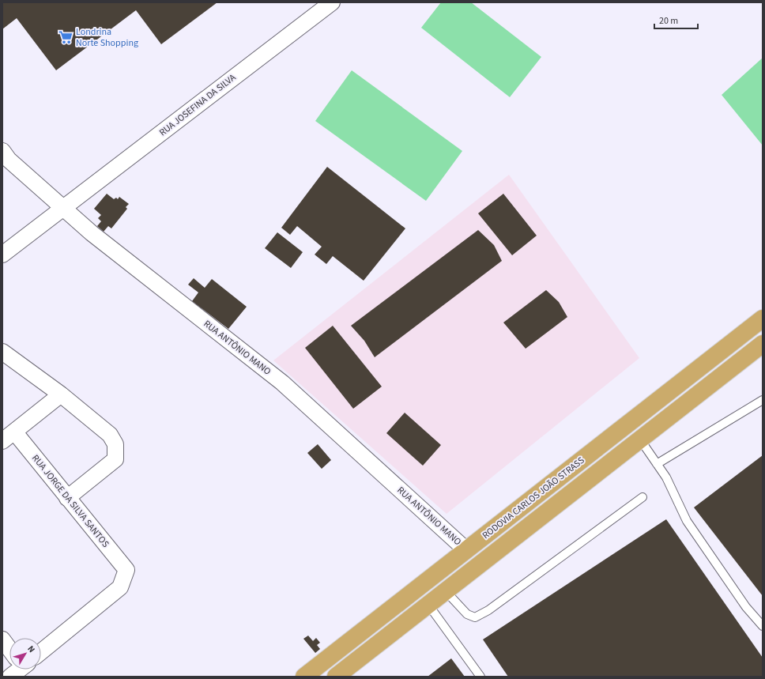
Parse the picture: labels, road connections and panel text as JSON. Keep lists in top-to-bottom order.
{
  "streets": {
    "highway": ["RODOVIA CARLOS JOÃO STRASS"],
    "street": ["RUA JOSEFINA DA SILVA", "RUA ANTÔNIO MANO", "RUA JORGE DA SILVA SANTOS"]
  },
  "crossings": [
    ["RUA JOSEFINA DA SILVA", "RUA ANTÔNIO MANO"],
    ["RUA ANTÔNIO MANO", "RODOVIA CARLOS JOÃO STRASS"]
  ],
  "places": {
    "supermarket": ["Londrina Norte Shopping"]
  },
  "scale_bar": "20 m",
  "north": "top right"
}
